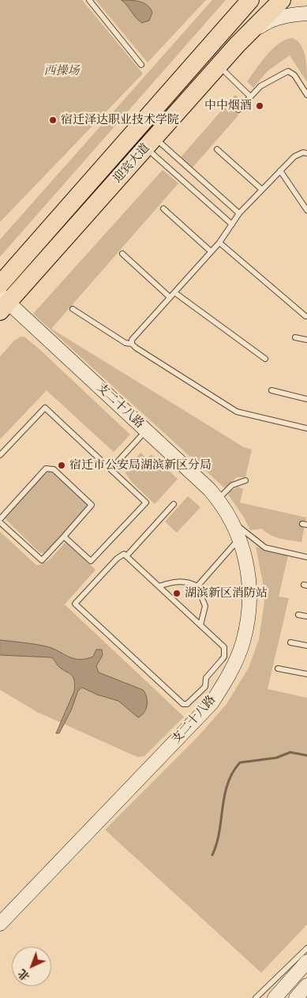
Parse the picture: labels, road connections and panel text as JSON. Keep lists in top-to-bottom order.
{
  "streets": {
    "highway": ["迎宾大道"],
    "street": ["支二十八路"]
  },
  "crossings": [
    ["迎宾大道", "支二十八路"]
  ],
  "parks": ["西操场"],
  "places": [
    "中中烟酒",
    "宿迁泽达职业技术学院",
    "宿迁市公安局湖滨新区分局",
    "湖滨新区消防站"
  ],
  "north": "bottom left"
}
